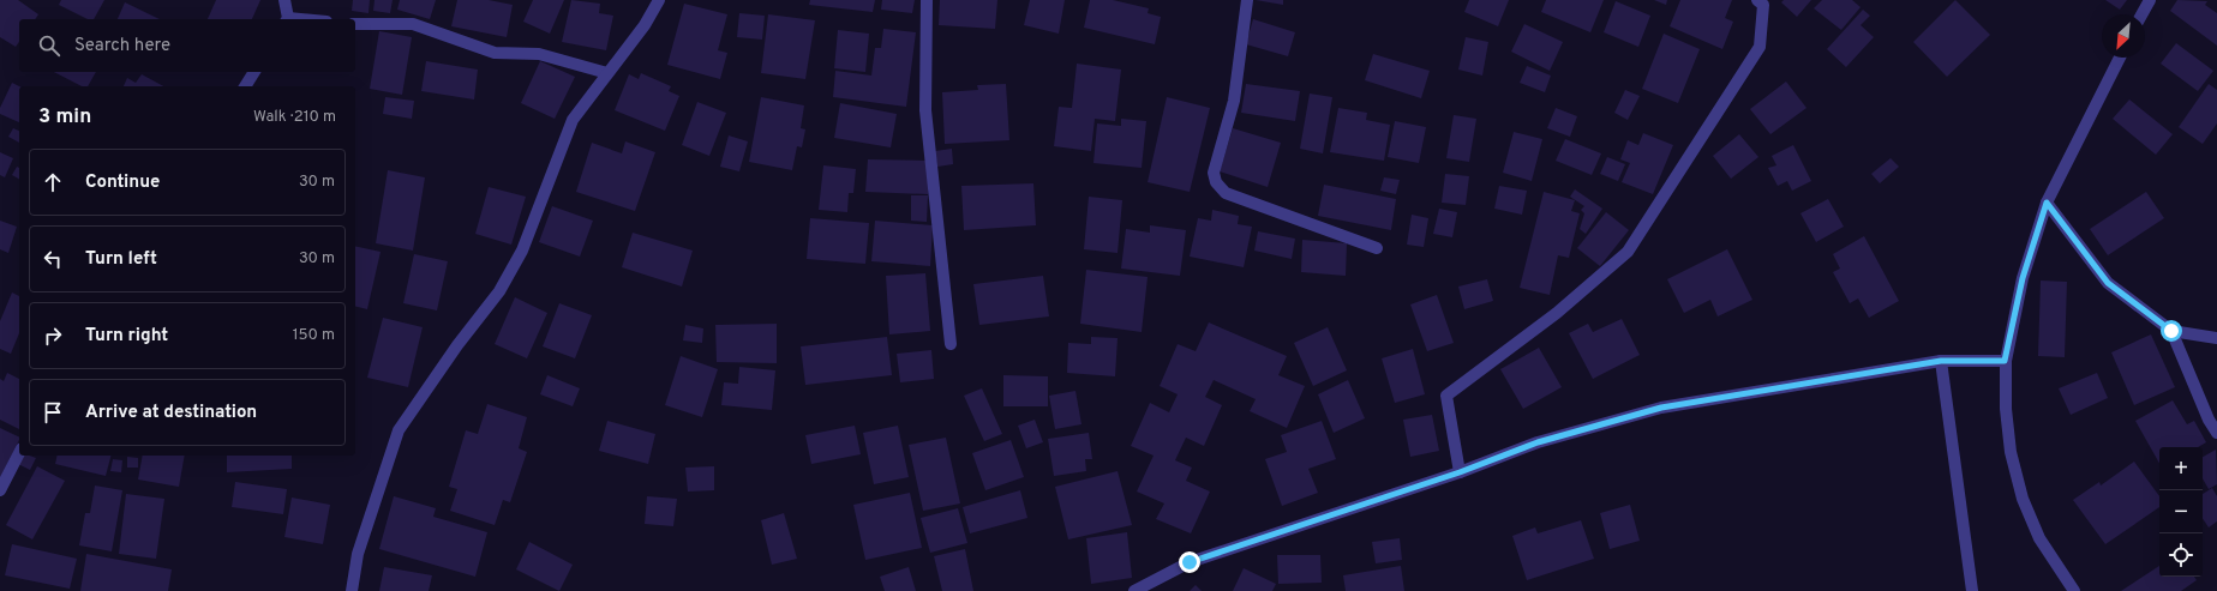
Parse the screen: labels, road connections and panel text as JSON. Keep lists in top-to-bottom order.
{
  "north": "bottom left",
  "page": {
    "search": "Search here",
    "heading": ["3 min", "Walk · 210 m"],
    "list": [
      ["Continue", "30 m"],
      ["Turn left", "30 m"],
      ["Turn right", "150 m"],
      "Arrive at destination"
    ],
    "map_buttons": ["+", "−"]
  }
}
